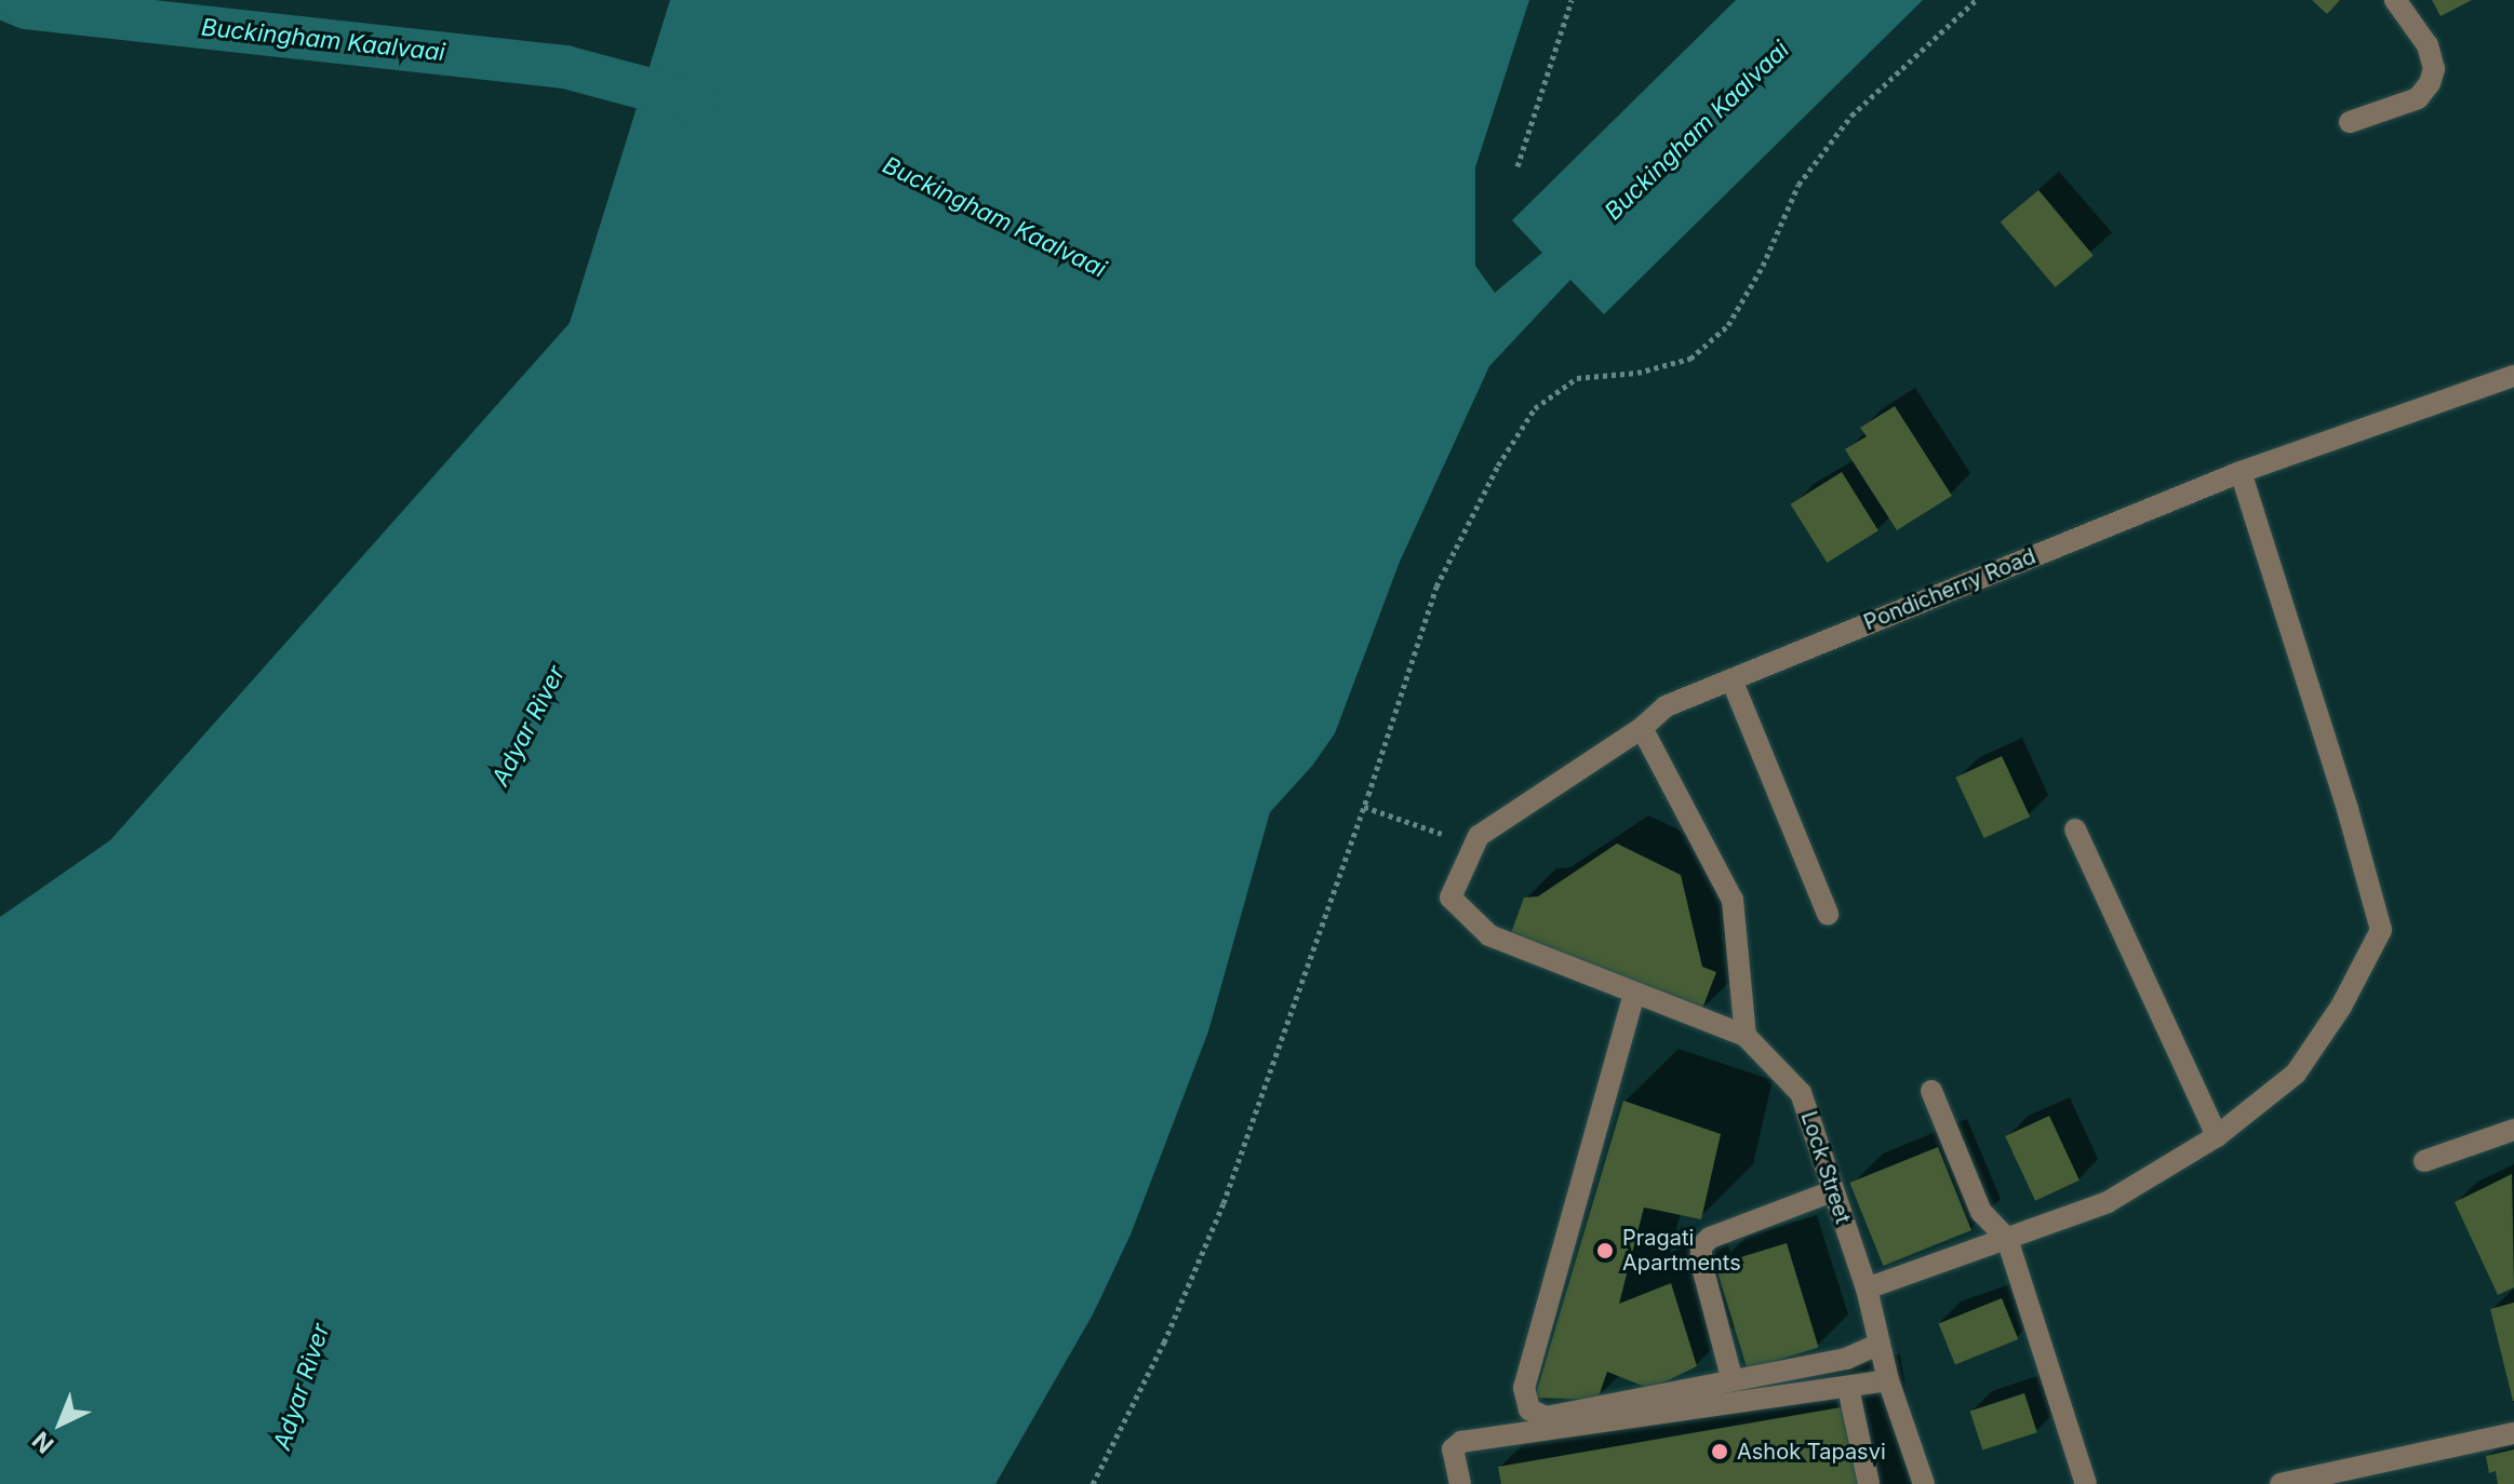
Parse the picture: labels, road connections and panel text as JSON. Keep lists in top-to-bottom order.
{
  "streets": {
    "street": ["Pondicherry Road", "Lock Street"]
  },
  "crossings": [
    ["Pondicherry Road", "Lock Street"]
  ],
  "water": ["Buckingham Kaalvaai", "Adyar River"],
  "places": ["Pragati Apartments", "Ashok Tapasvi"],
  "north": "bottom left"
}
